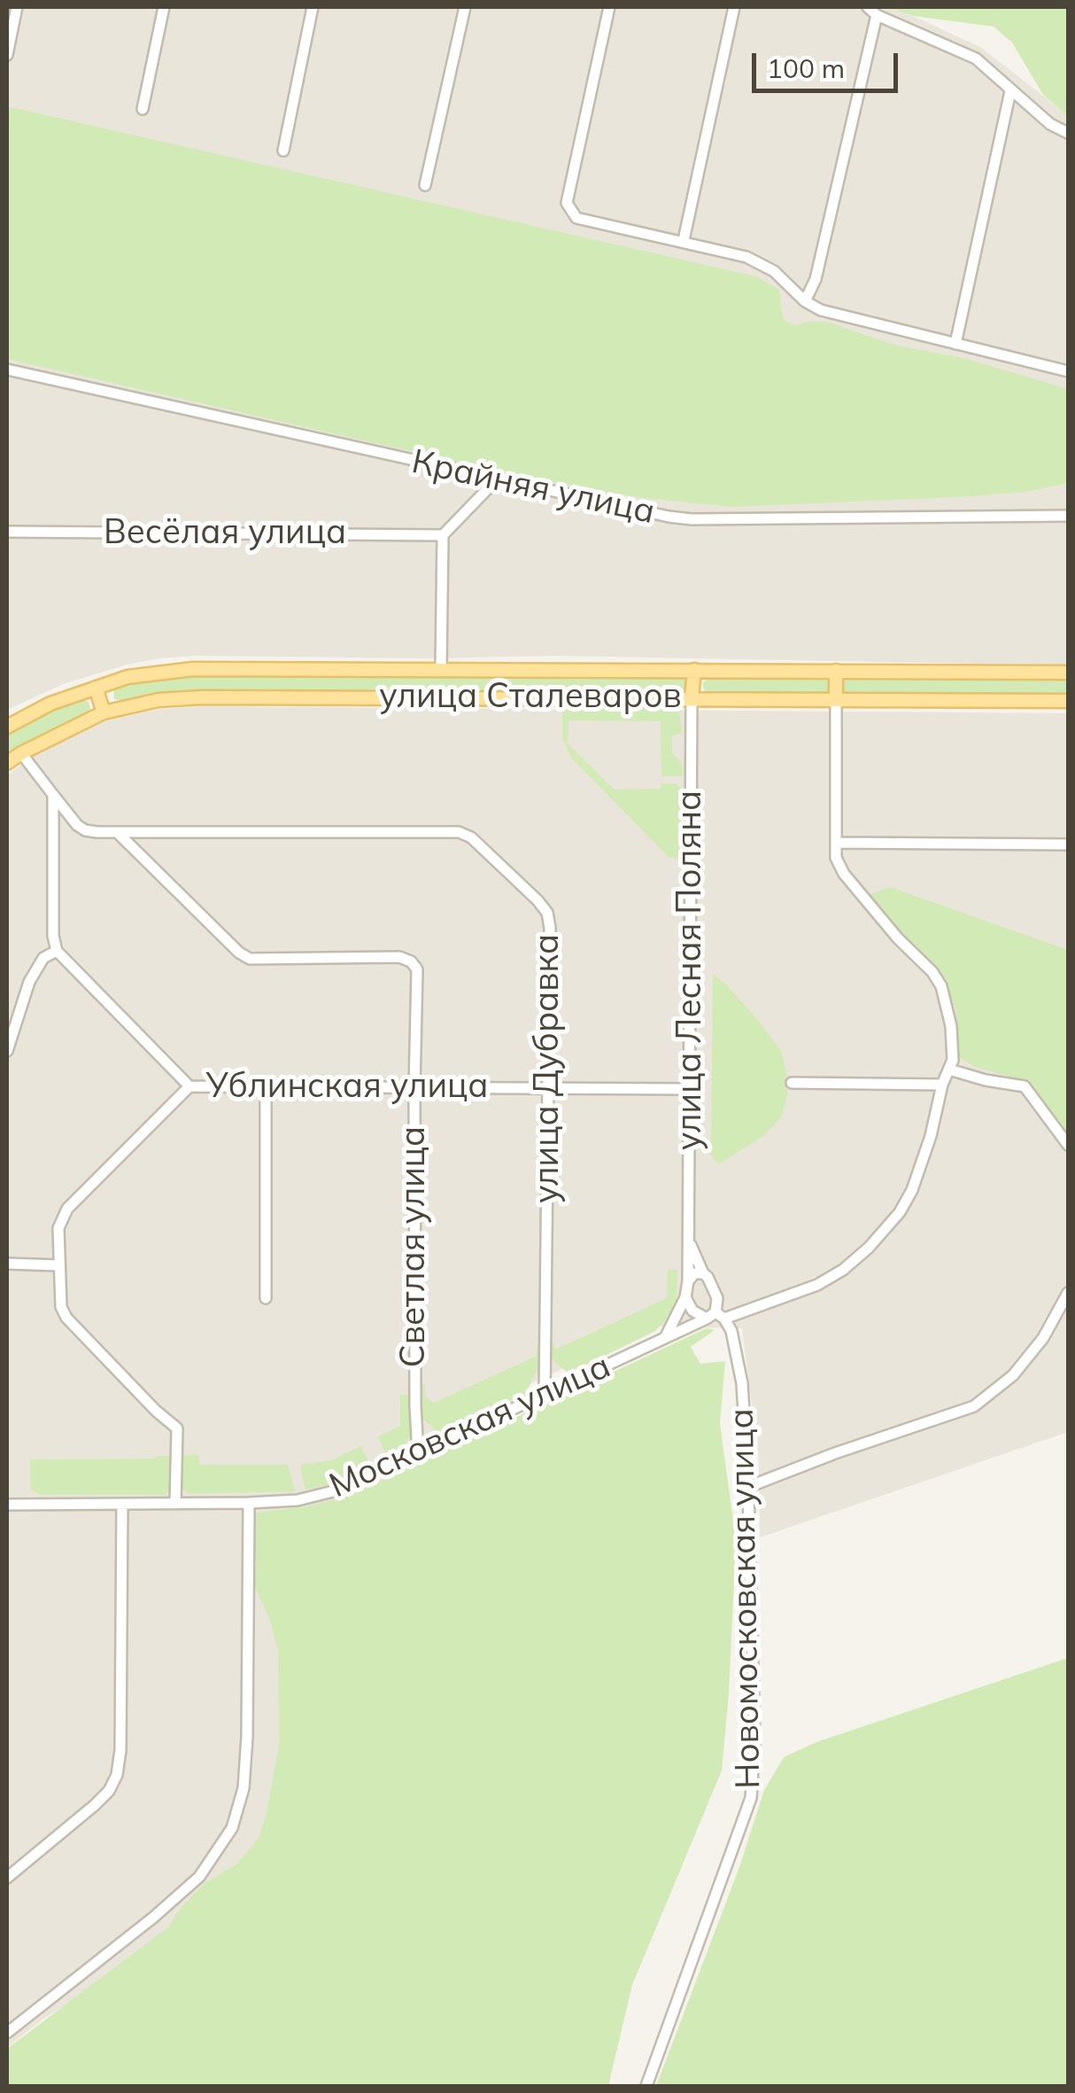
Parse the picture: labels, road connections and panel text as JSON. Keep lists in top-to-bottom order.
{
  "streets": {
    "main road": ["улица Сталеваров"],
    "street": [
      "Крайняя улица",
      "Весёлая улица",
      "улица Лесная Поляна",
      "улица Дубравка",
      "Ублинская улица",
      "Светлая улица",
      "Московская улица",
      "Новомосковская улица"
    ]
  },
  "crossings": [
    ["улица Сталеваров", "улица Лесная Поляна"],
    ["улица Сталеваров", "Московская улица"],
    ["улица Лесная Поляна", "Ублинская улица"],
    ["улица Лесная Поляна", "Новомосковская улица"],
    ["улица Дубравка", "Ублинская улица"],
    ["улица Дубравка", "Светлая улица"],
    ["улица Дубравка", "Московская улица"],
    ["Ублинская улица", "Светлая улица"],
    ["Светлая улица", "Московская улица"],
    ["Московская улица", "Новомосковская улица"]
  ],
  "scale_bar": "100 m"
}
